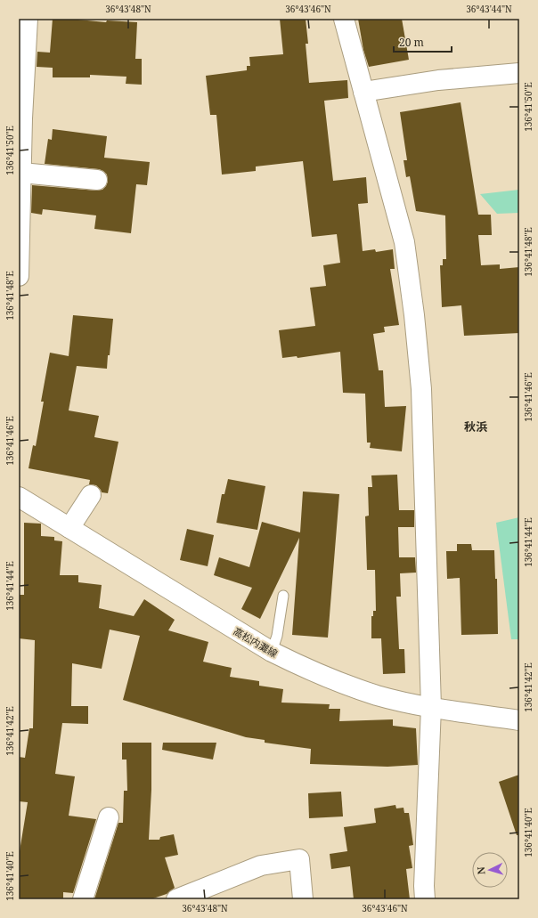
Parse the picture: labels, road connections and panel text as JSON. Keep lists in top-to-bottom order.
{
  "streets": {
    "street": ["高松内灘線"]
  },
  "districts": ["秋浜"],
  "scale_bar": "20 m",
  "north": "left",
  "coordinates": [
    "36°43'48\"N",
    "36°43'46\"N",
    "36°43'44\"N",
    "136°41'50\"E",
    "136°41'48\"E",
    "136°41'46\"E",
    "136°41'44\"E",
    "136°41'42\"E",
    "136°41'40\"E"
  ]
}
